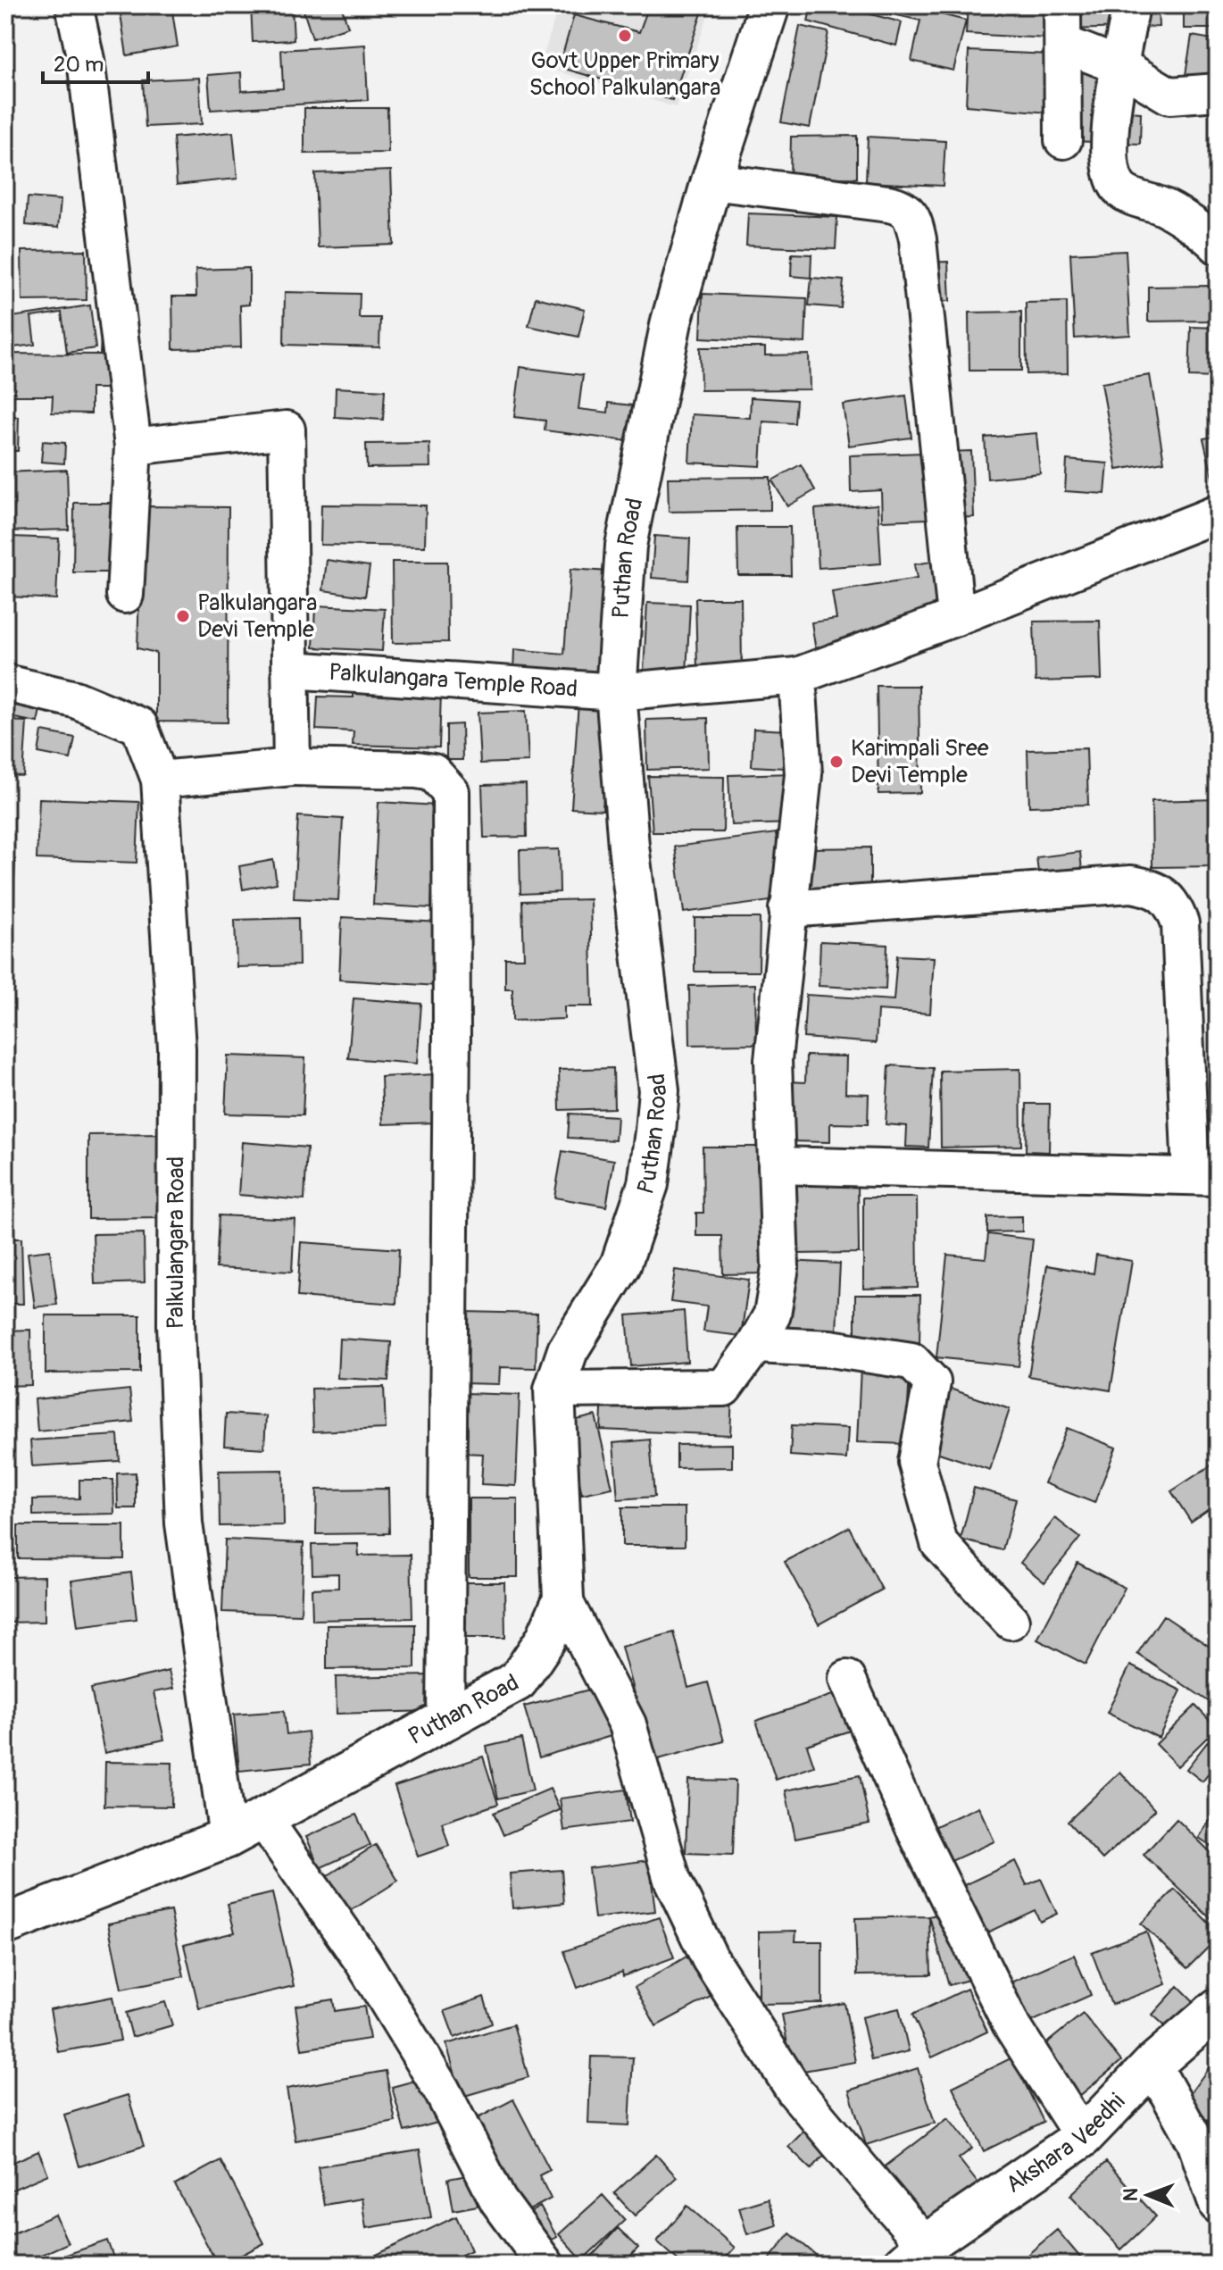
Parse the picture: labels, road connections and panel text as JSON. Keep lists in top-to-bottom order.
{
  "streets": {
    "street": [
      "Puthan Road",
      "Palkulangara Temple Road",
      "Palkulangara Road",
      "Akshara Veedhi"
    ]
  },
  "crossings": [
    ["Puthan Road", "Palkulangara Temple Road"],
    ["Puthan Road", "Palkulangara Road"]
  ],
  "places": ["Govt Upper Primary School Palkulangara", "Palkulangara Devi Temple", "Karimpali Sree Devi Temple"],
  "scale_bar": "20 m",
  "north": "left"
}
